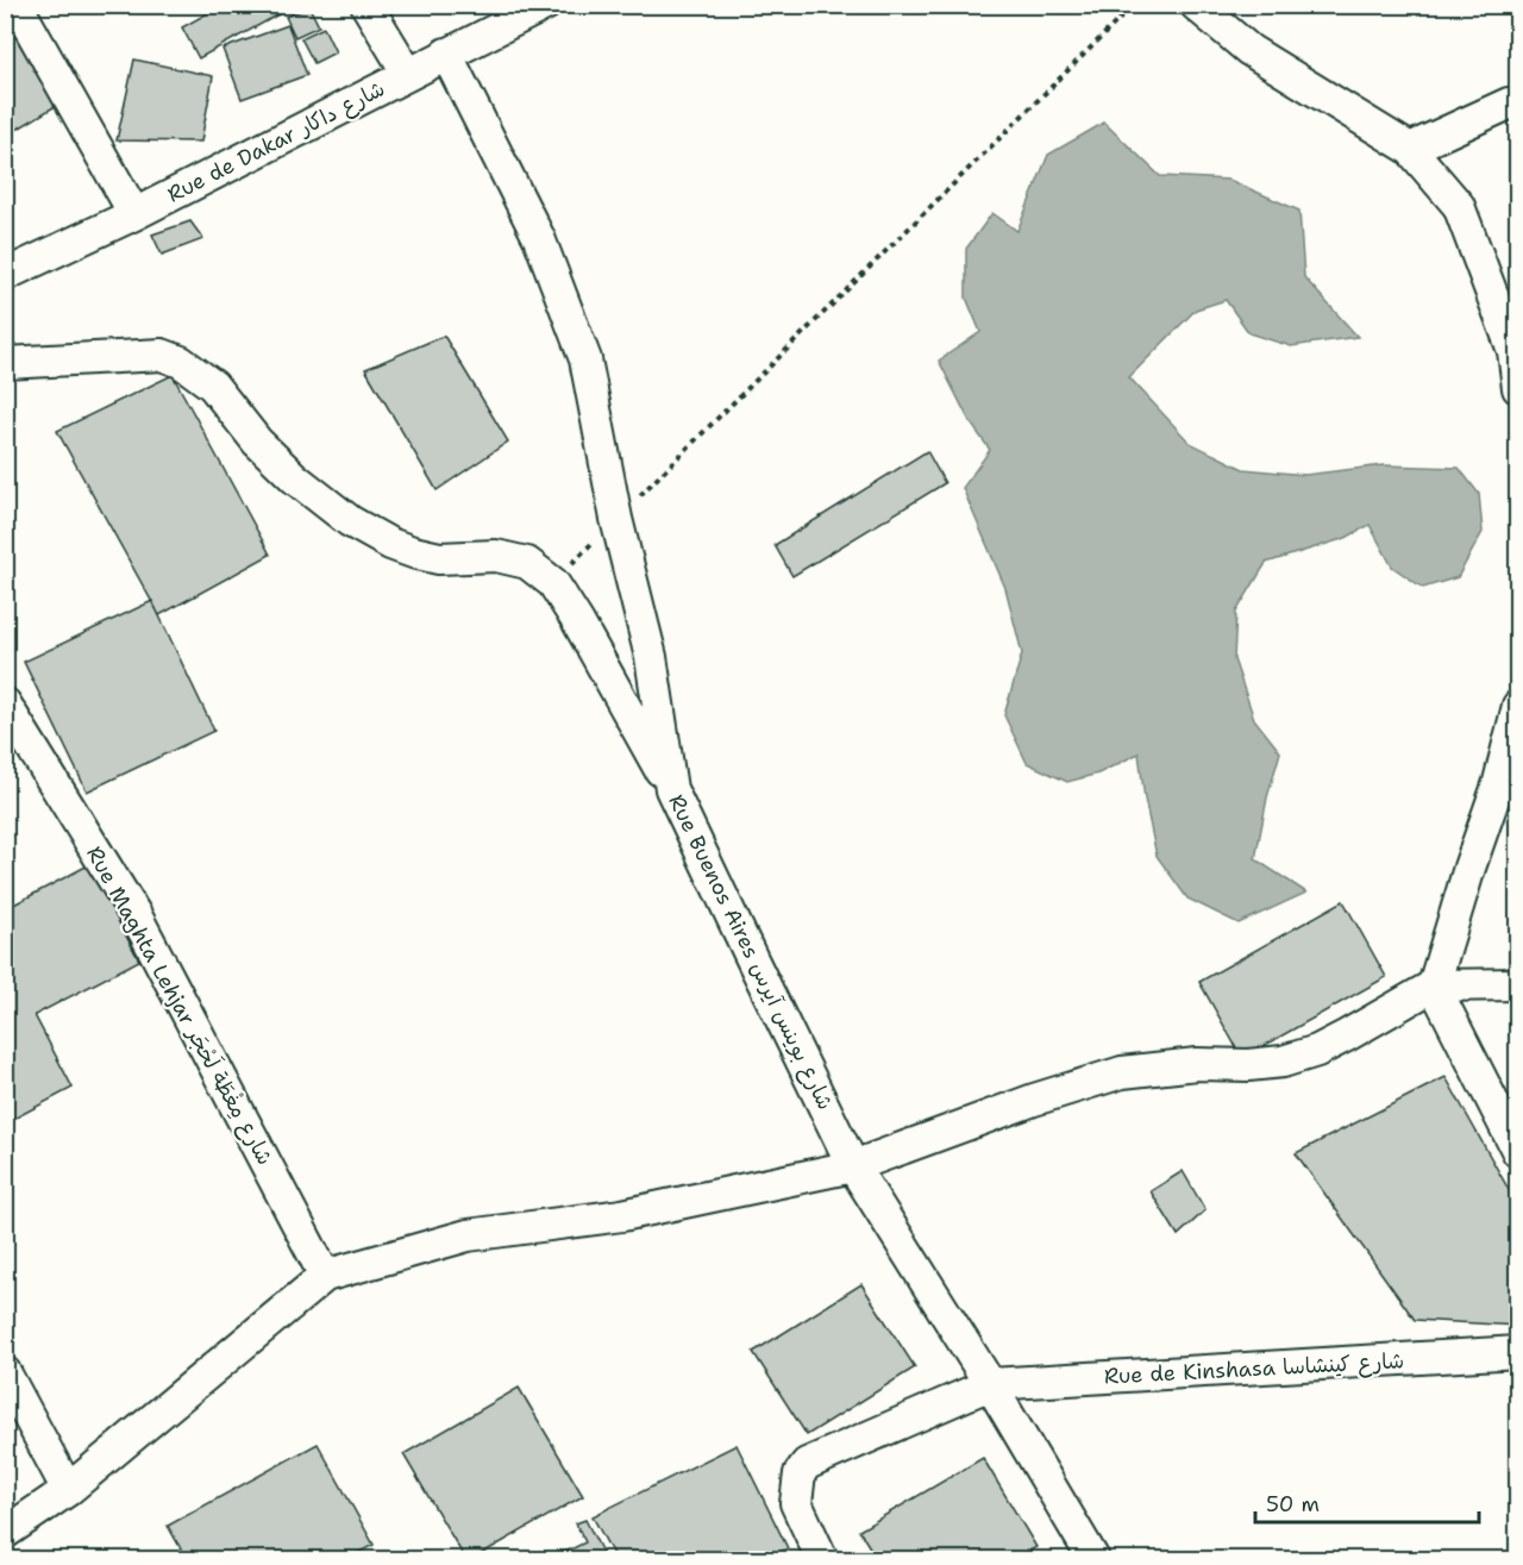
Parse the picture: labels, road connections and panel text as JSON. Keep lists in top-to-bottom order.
{
  "streets": {
    "street": [
      "Rue de Dakar شارع داكار",
      "Rue Buenos Aires شارع بوينس آيرس",
      "Rue Maghta Lehjar شارع مِغْطَة لَحْجَر",
      "Rue de Kinshasa شارع كينشاسا"
    ]
  },
  "crossings": [
    ["Rue de Dakar شارع داكار", "Rue Buenos Aires شارع بوينس آيرس"],
    ["Rue Buenos Aires شارع بوينس آيرس", "Rue de Kinshasa شارع كينشاسا"]
  ],
  "scale_bar": "50 m"
}
